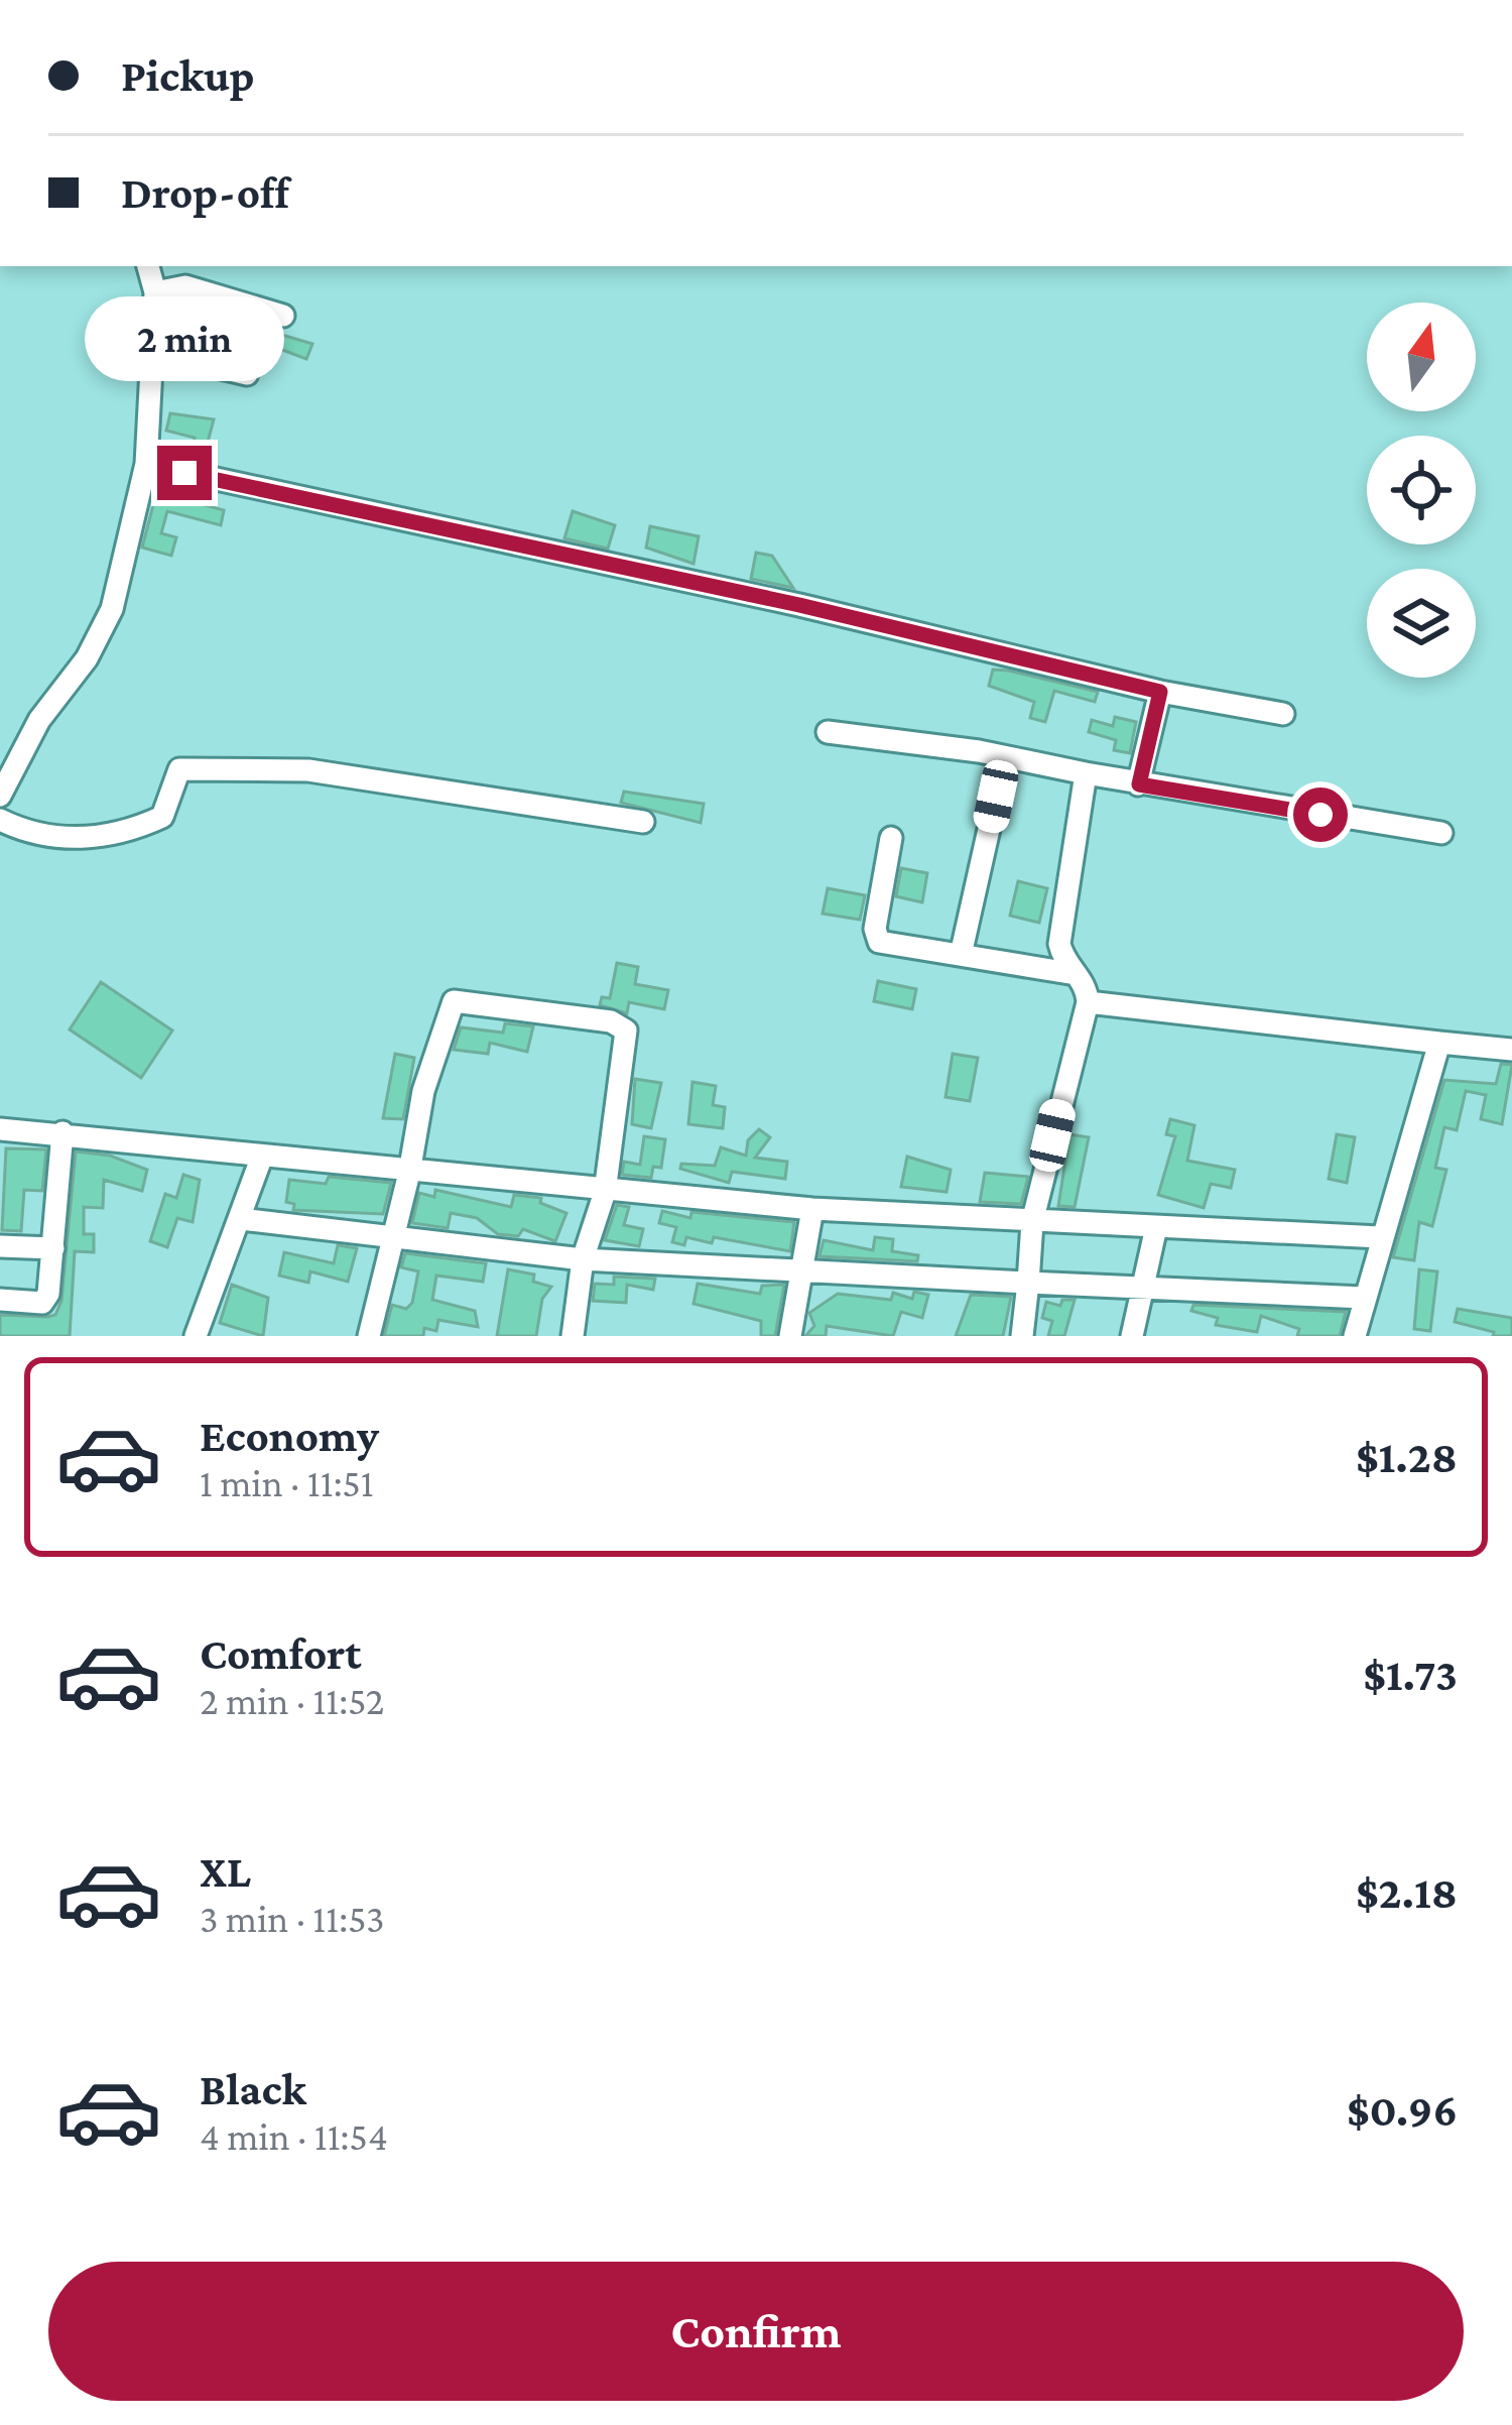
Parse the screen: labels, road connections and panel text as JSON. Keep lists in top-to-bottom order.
{
  "north": "top",
  "page": {
    "banner": ["Pickup", "Drop-off"],
    "bubble": "2 min",
    "list": [
      {
        "name": "Economy",
        "note": "1 min · 11:51",
        "value": "$1.28"
      },
      {
        "name": "Comfort",
        "note": "2 min · 11:52",
        "value": "$1.73"
      },
      {
        "name": "XL",
        "note": "3 min · 11:53",
        "value": "$2.18"
      },
      {
        "name": "Black",
        "note": "4 min · 11:54",
        "value": "$0.96"
      }
    ],
    "buttons": "Confirm"
  }
}
